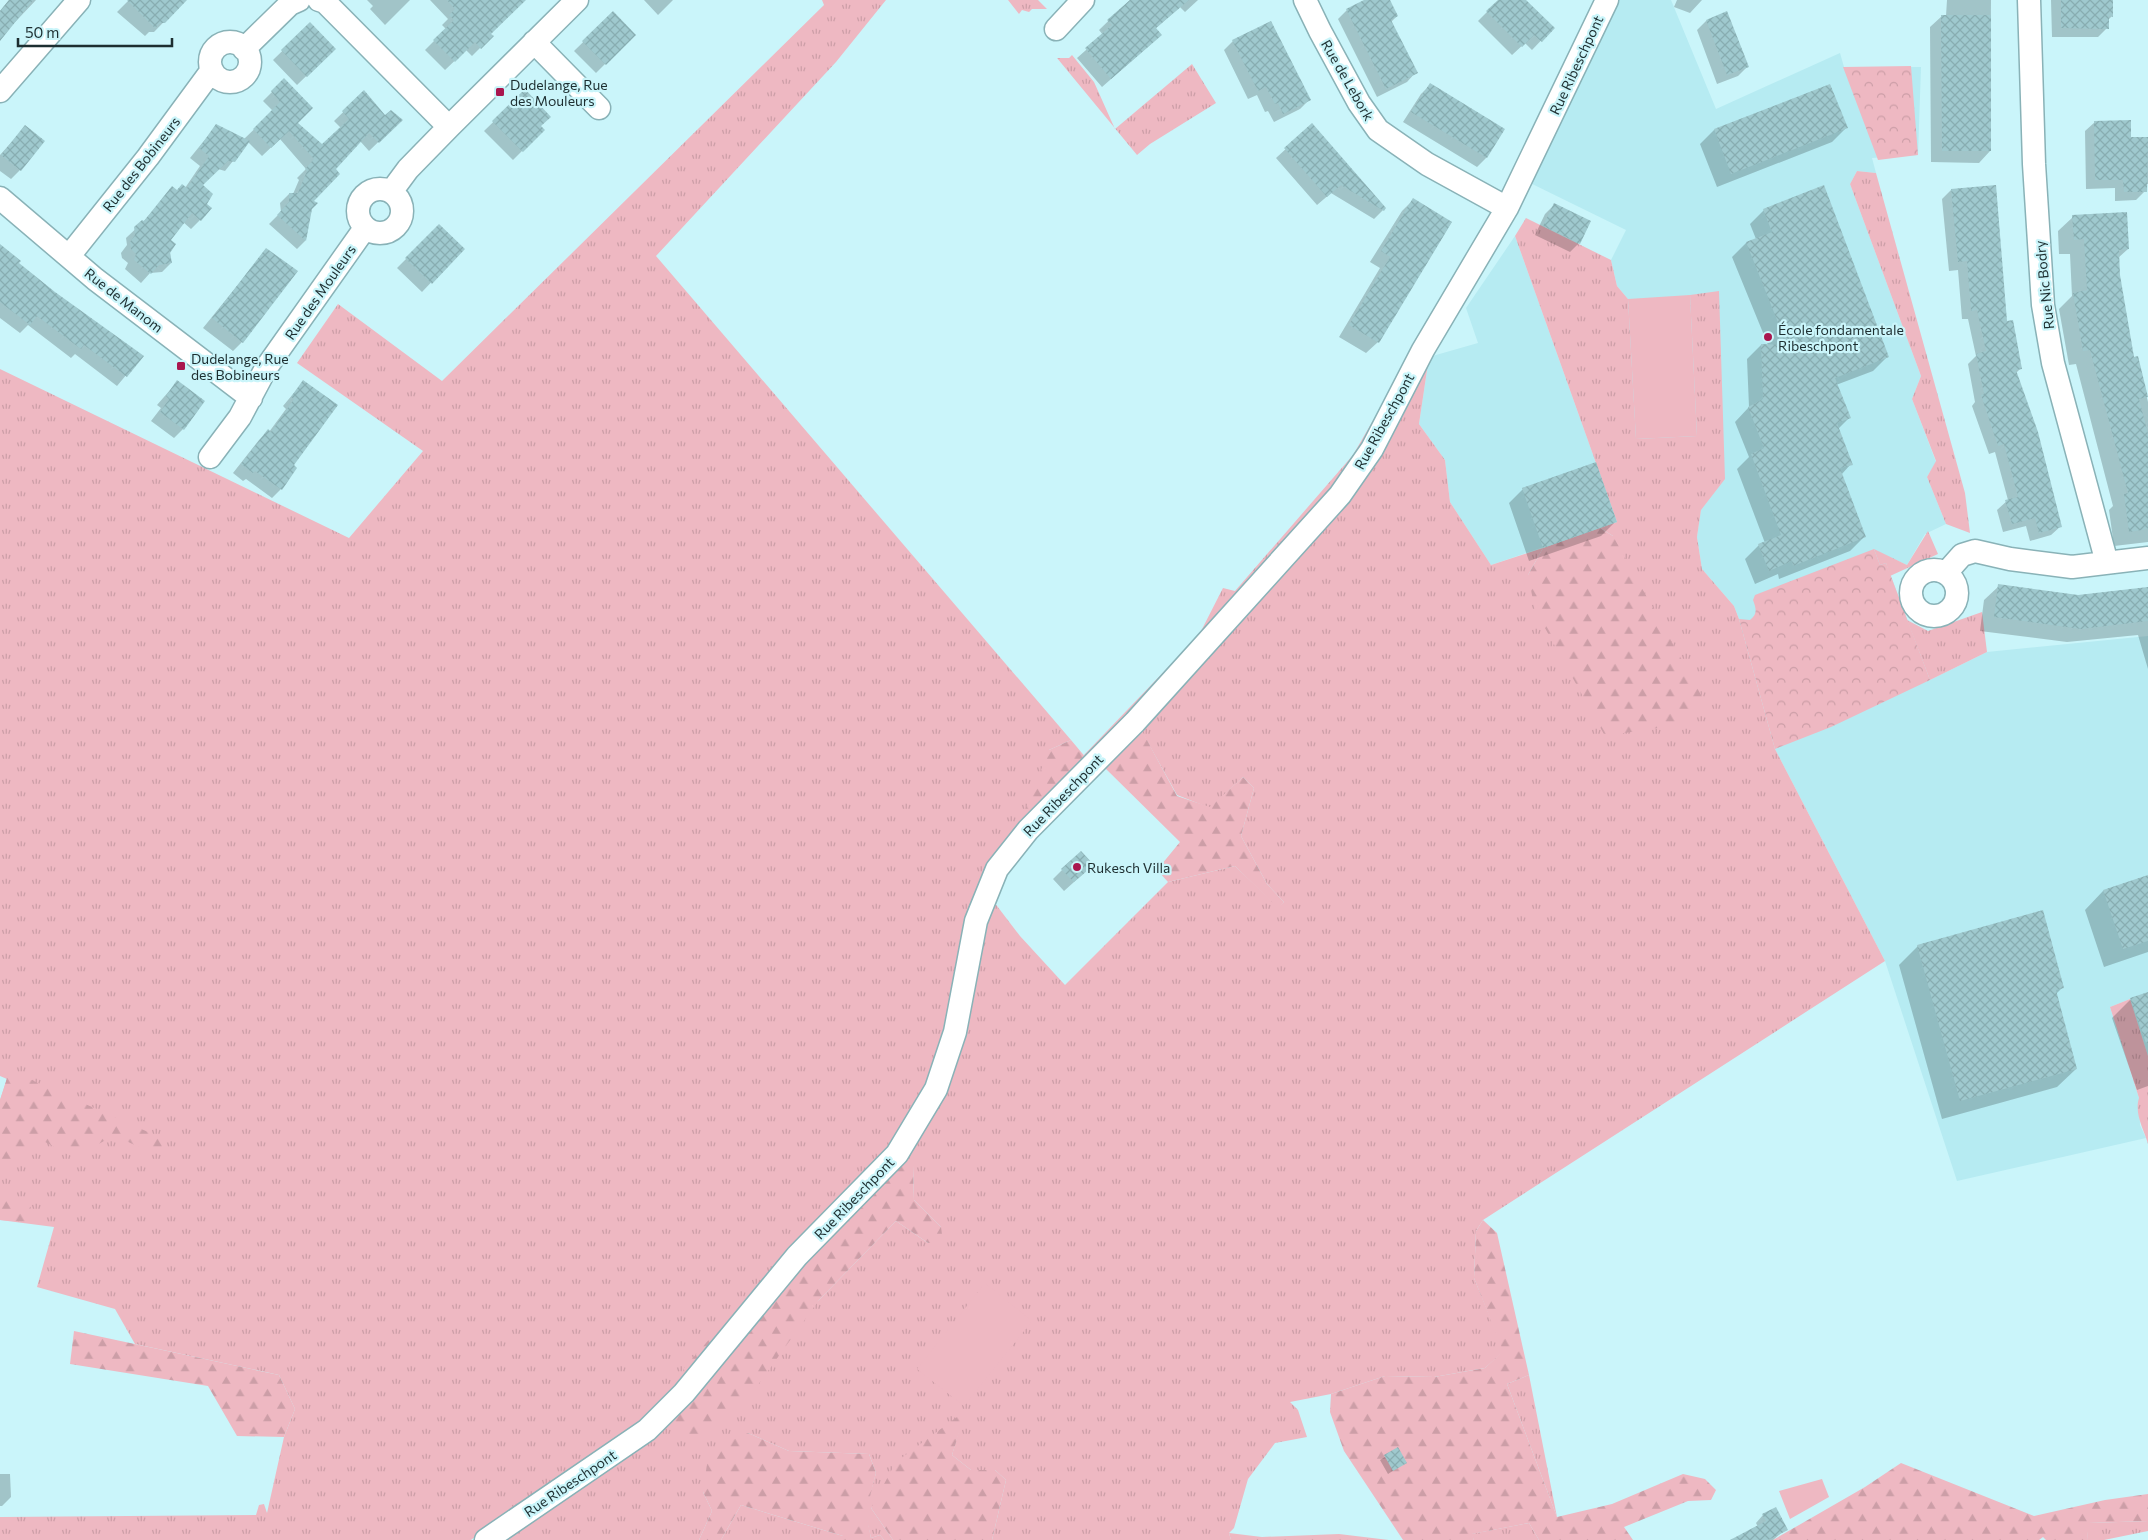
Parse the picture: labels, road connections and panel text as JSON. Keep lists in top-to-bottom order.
{
  "streets": {
    "street": [
      "Rue Ribeschpont",
      "Rue de Lebork",
      "Rue des Bobineurs",
      "Rue Nic Bodry",
      "Rue des Mouleurs",
      "Rue de Manom"
    ]
  },
  "crossings": [
    ["Rue Ribeschpont", "Rue de Lebork"],
    ["Rue des Bobineurs", "Rue de Manom"],
    ["Rue des Mouleurs", "Rue de Manom"]
  ],
  "places": {
    "transit": ["Dudelange, Rue des Mouleurs", "Dudelange, Rue des Bobineurs"],
    "other": ["École fondamentale Ribeschpont", "Rukesch Villa"]
  },
  "scale_bar": "50 m"
}
